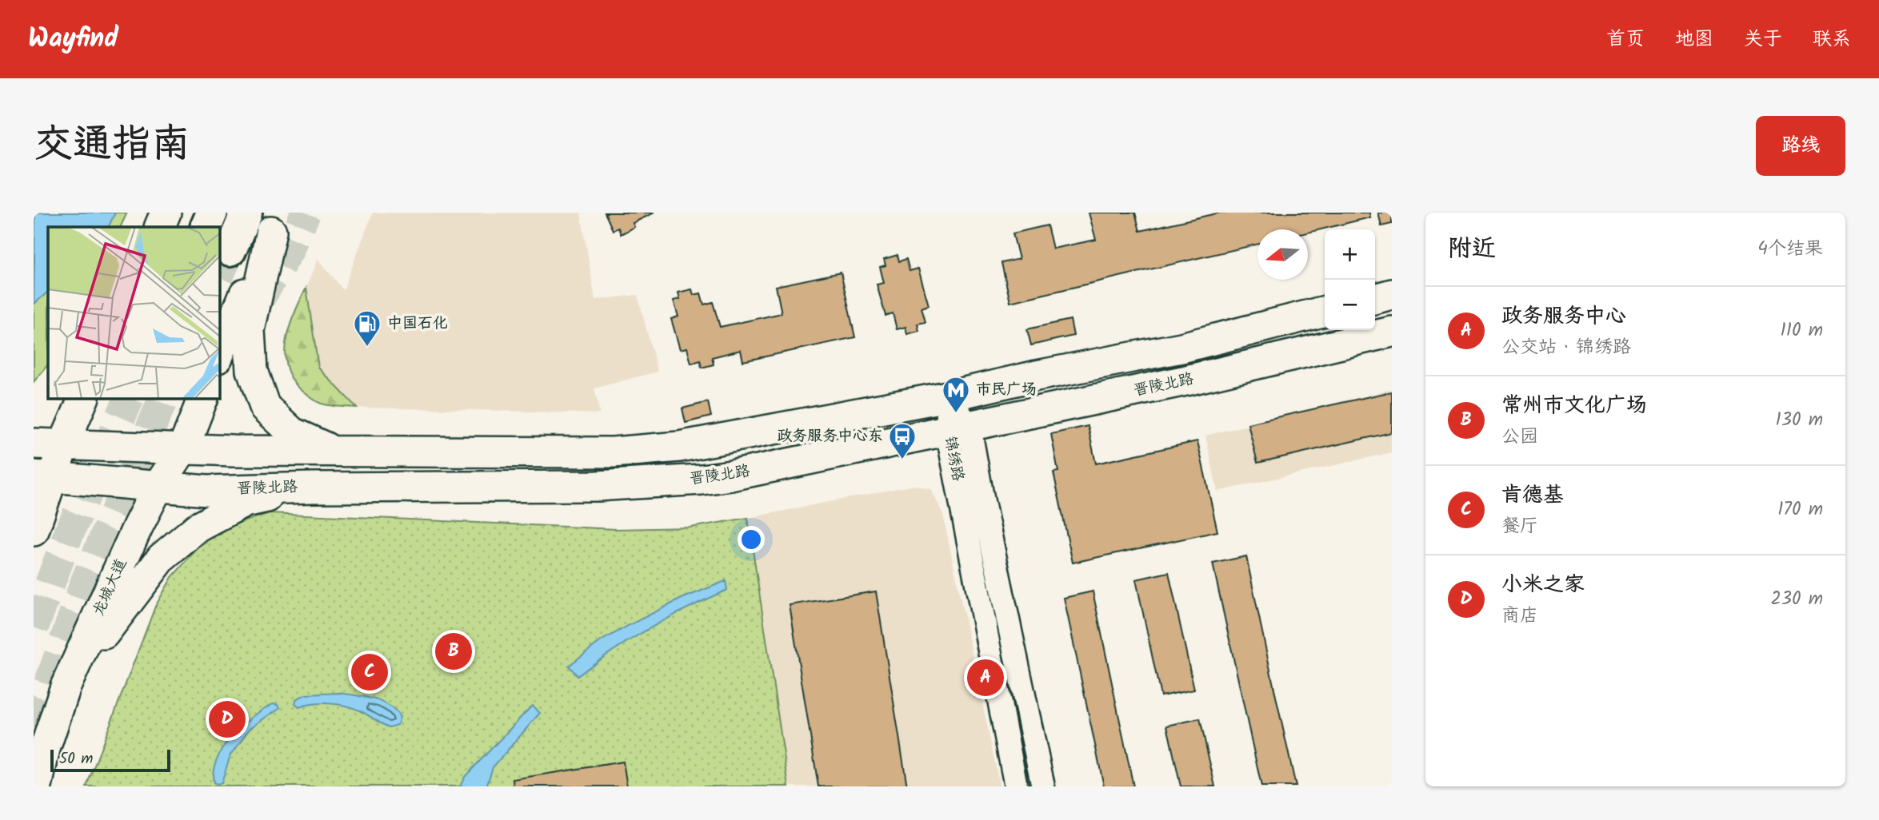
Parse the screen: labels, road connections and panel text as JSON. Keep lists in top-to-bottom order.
{
  "streets": {
    "main road": ["晋陵北路", "龙城大道"],
    "street": ["锦绣路"]
  },
  "crossings": [
    ["晋陵北路", "锦绣路"],
    ["晋陵北路", "龙城大道"]
  ],
  "places": {
    "fuel station": ["中国石化"],
    "metro station": ["市民广场"],
    "bus stop": ["政务服务中心东"]
  },
  "scale_bar": "50 m",
  "north": "left",
  "page": {
    "header": "Wayfind",
    "nav": [
      "首页",
      "地图",
      "关于",
      "联系"
    ],
    "title": "交通指南",
    "buttons": "路线",
    "heading": ["附近", "4个结果"],
    "map_buttons": ["+", "−"],
    "list": [
      {
        "mark": "A",
        "name": "政务服务中心",
        "note": "公交站 · 锦绣路",
        "value": "110 m"
      },
      {
        "mark": "B",
        "name": "常州市文化广场",
        "note": "公园",
        "value": "130 m"
      },
      {
        "mark": "C",
        "name": "肯德基",
        "note": "餐厅",
        "value": "170 m"
      },
      {
        "mark": "D",
        "name": "小米之家",
        "note": "商店",
        "value": "230 m"
      }
    ],
    "pins": [
      "B",
      "C",
      "A",
      "D"
    ],
    "scale": "50 m"
  }
}
